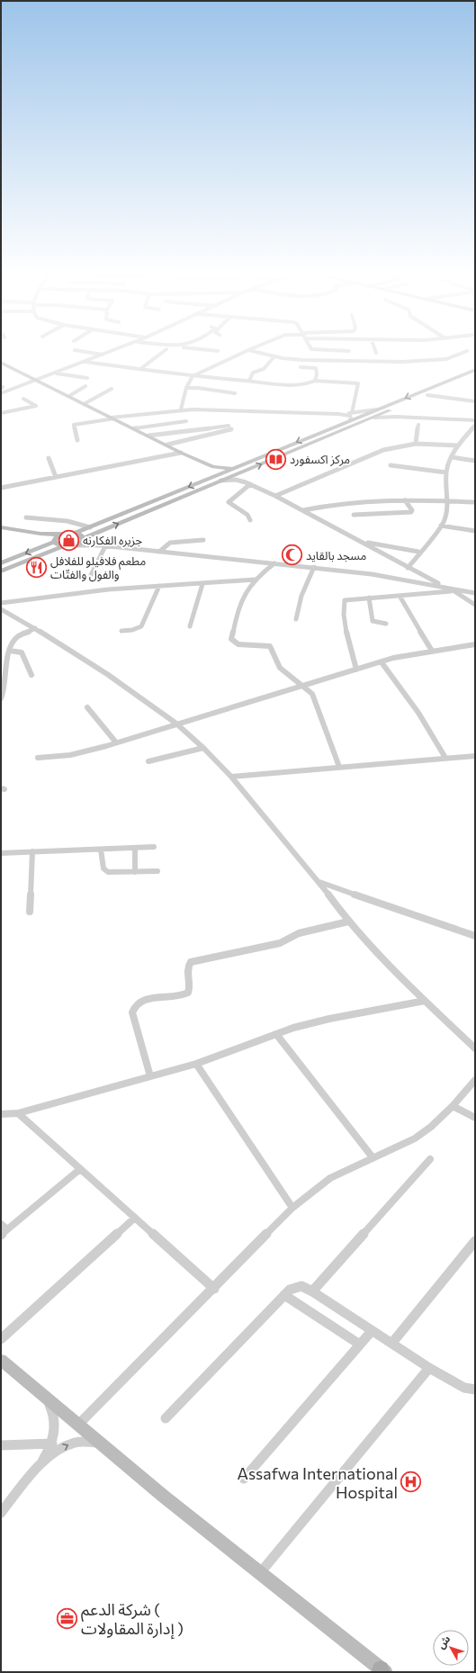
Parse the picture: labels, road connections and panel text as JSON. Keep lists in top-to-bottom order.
{
  "places": {
    "library": ["مركز اكسفورد"],
    "shop": ["جزيره الفكارنه"],
    "mosque": ["مسجد بالقايد"],
    "restaurant": ["مطعم فلافيلو للفلافل والفول والفتّات"],
    "hospital": ["Assafwa International Hospital"],
    "office": ["شركة الدعم ( إدارة المقاولات )"]
  },
  "north": "top left"
}
